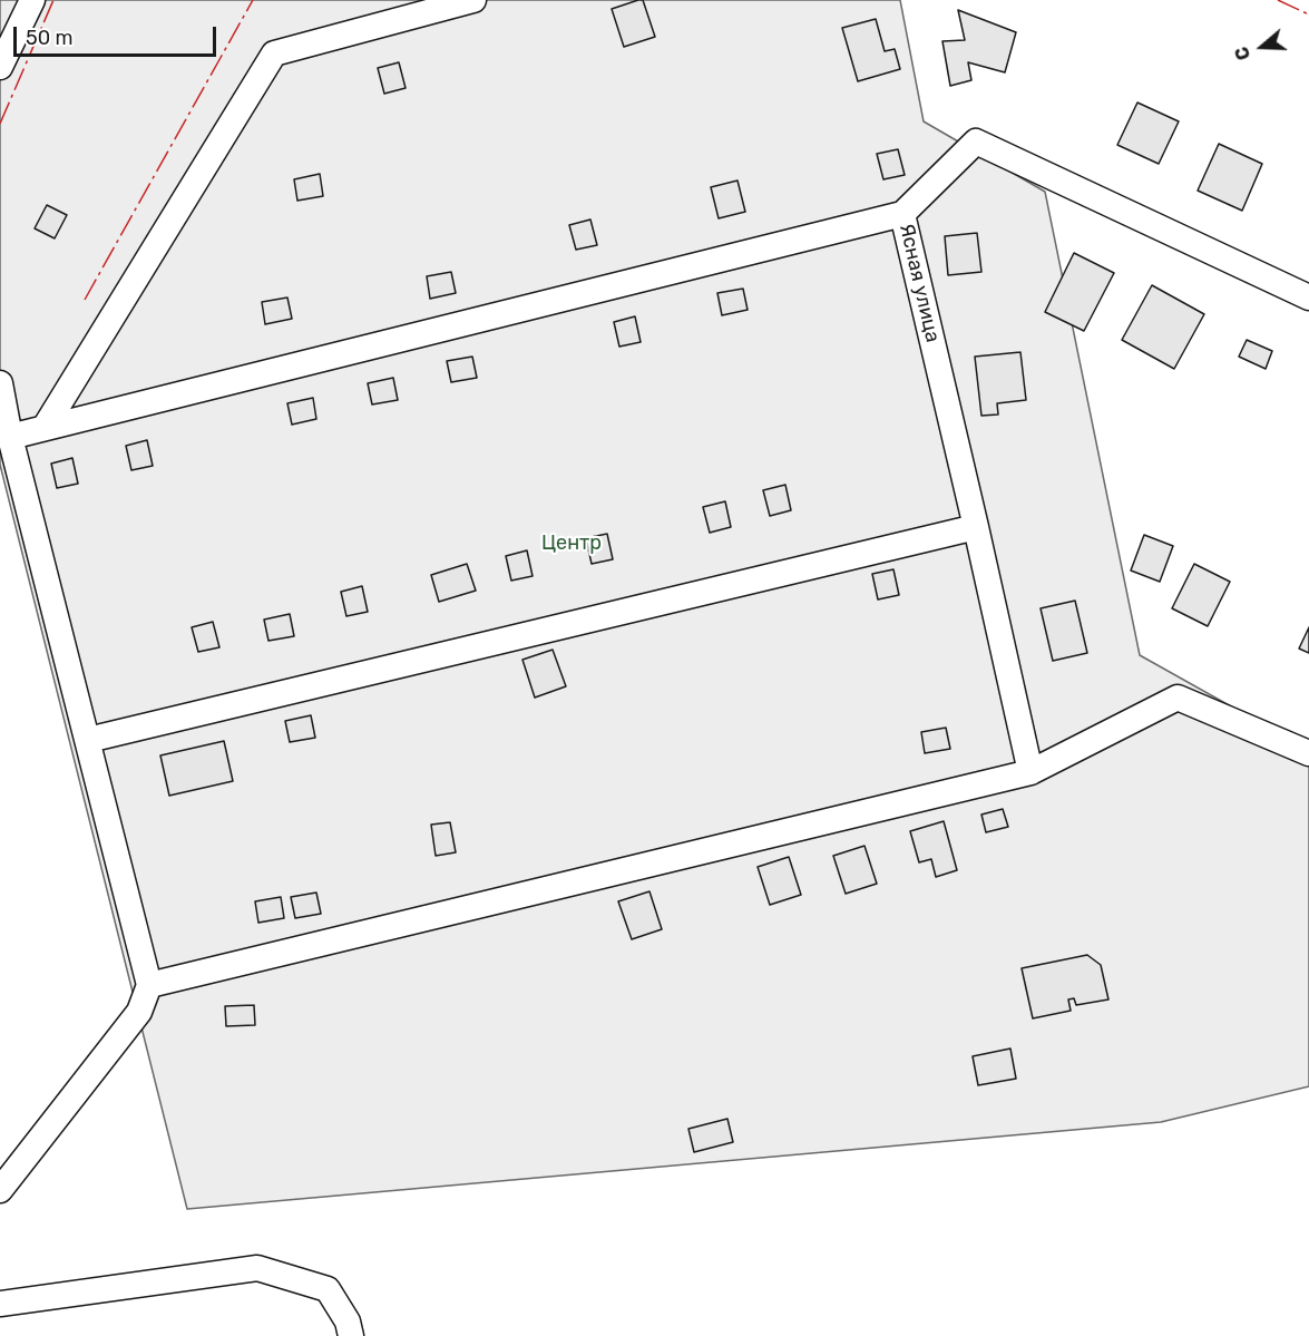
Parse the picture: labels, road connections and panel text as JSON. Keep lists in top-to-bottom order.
{
  "streets": {
    "street": ["Ясная улица"]
  },
  "parks": ["Центр"],
  "scale_bar": "50 m",
  "north": "left"
}
